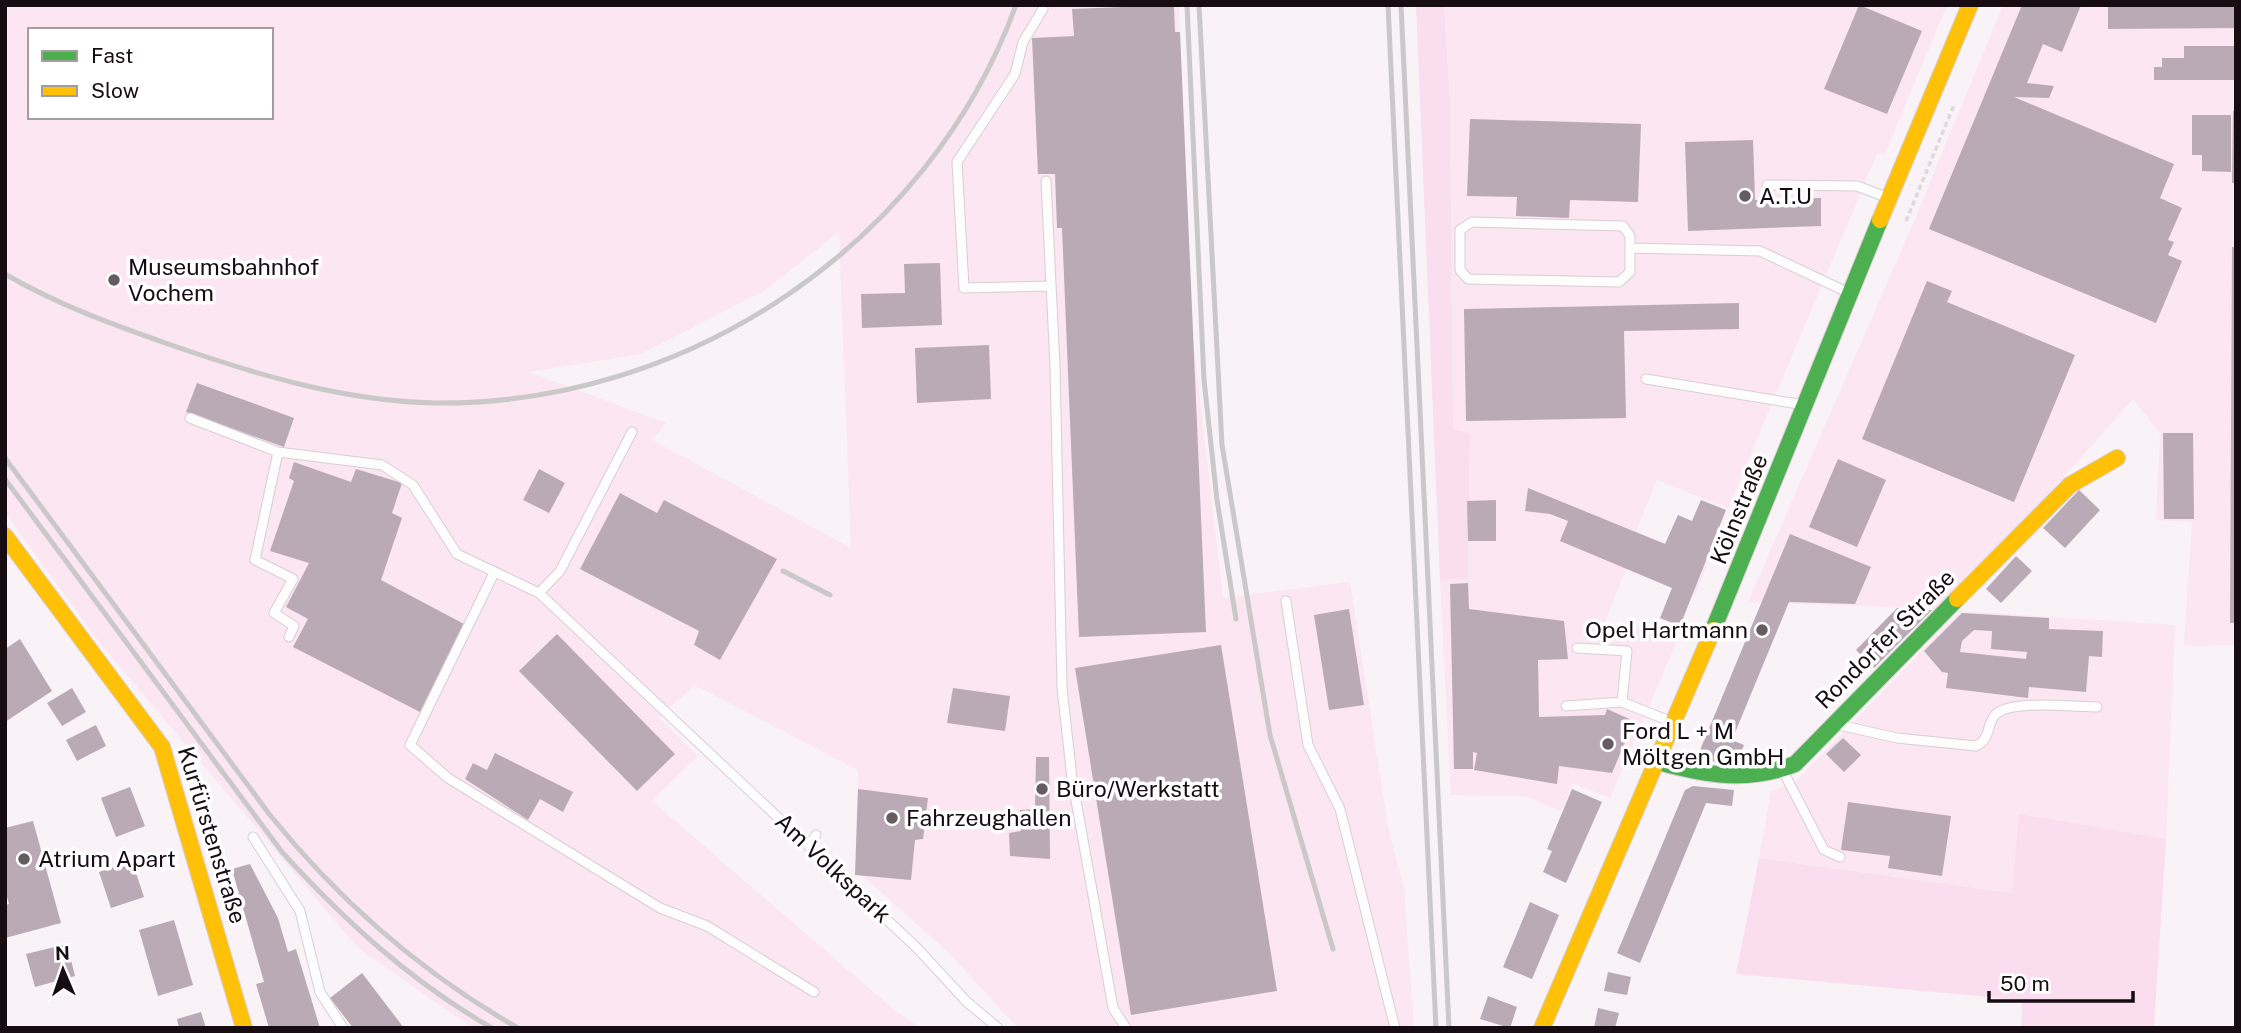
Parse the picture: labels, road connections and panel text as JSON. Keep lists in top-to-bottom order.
{
  "streets": {
    "street": ["Kölnstraße", "Rondorfer Straße", "Kurfürstenstraße"],
    "lane": ["Am Volkspark"]
  },
  "crossings": [
    ["Kölnstraße", "Rondorfer Straße"]
  ],
  "places": [
    "A.T.U",
    "Museumsbahnhof Vochem",
    "Opel Hartmann",
    "Ford L + M Möltgen GmbH",
    "Büro/Werkstatt",
    "Fahrzeughallen",
    "Atrium Apart"
  ],
  "legend": ["Fast", "Slow"],
  "scale_bar": "50 m",
  "north": "top"
}
